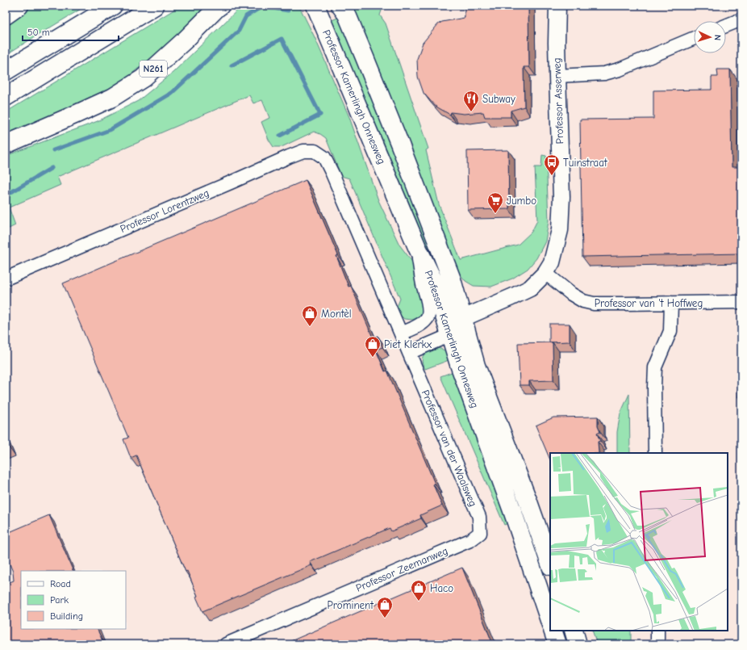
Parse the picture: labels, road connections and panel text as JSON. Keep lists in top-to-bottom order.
{
  "streets": {
    "main road": ["N261", "Professor Kamerlingh Onnesweg"],
    "street": [
      "Professor Asserweg",
      "Professor Lorentzweg",
      "Professor van 't Hoffweg",
      "Professor van der Waalsweg",
      "Professor Zeemanweg"
    ]
  },
  "crossings": [
    ["Professor Kamerlingh Onnesweg", "Professor Asserweg"],
    ["Professor Asserweg", "Professor van 't Hoffweg"],
    ["Professor Lorentzweg", "Professor van der Waalsweg"],
    ["Professor van der Waalsweg", "Professor Zeemanweg"]
  ],
  "places": {
    "restaurant": ["Subway"],
    "bus stop": ["Tuinstraat"],
    "supermarket": ["Jumbo"],
    "shop": [
      "Montèl",
      "Piet Klerkx",
      "Haco",
      "Prominent"
    ]
  },
  "legend": ["Road", "Park", "Building"],
  "scale_bar": "50 m",
  "north": "right"
}
